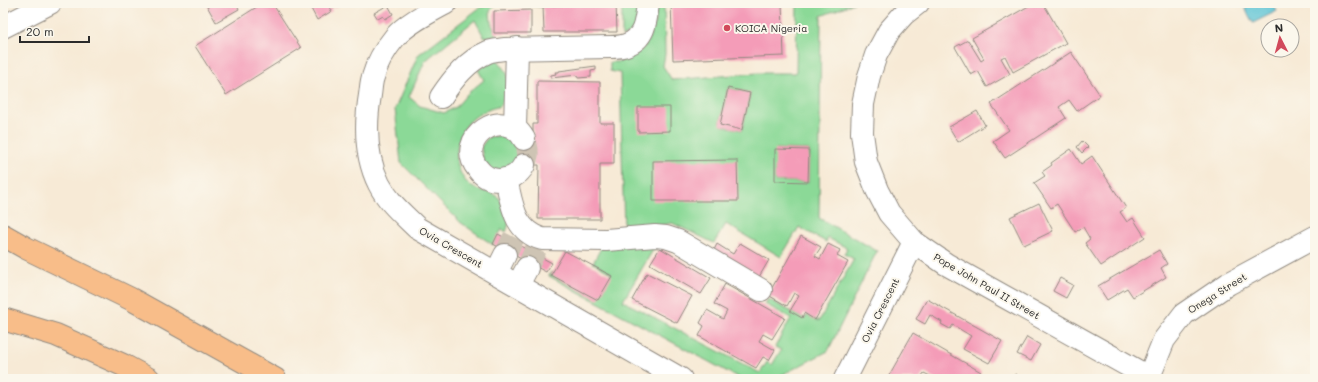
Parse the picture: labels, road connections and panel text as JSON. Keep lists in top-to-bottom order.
{
  "streets": {
    "street": ["Ovia Crescent", "Pope John Paul II Street", "Onega Street"]
  },
  "crossings": [
    ["Ovia Crescent", "Pope John Paul II Street"],
    ["Pope John Paul II Street", "Onega Street"]
  ],
  "places": ["KOICA Nigeria"],
  "scale_bar": "20 m",
  "north": "top"
}
